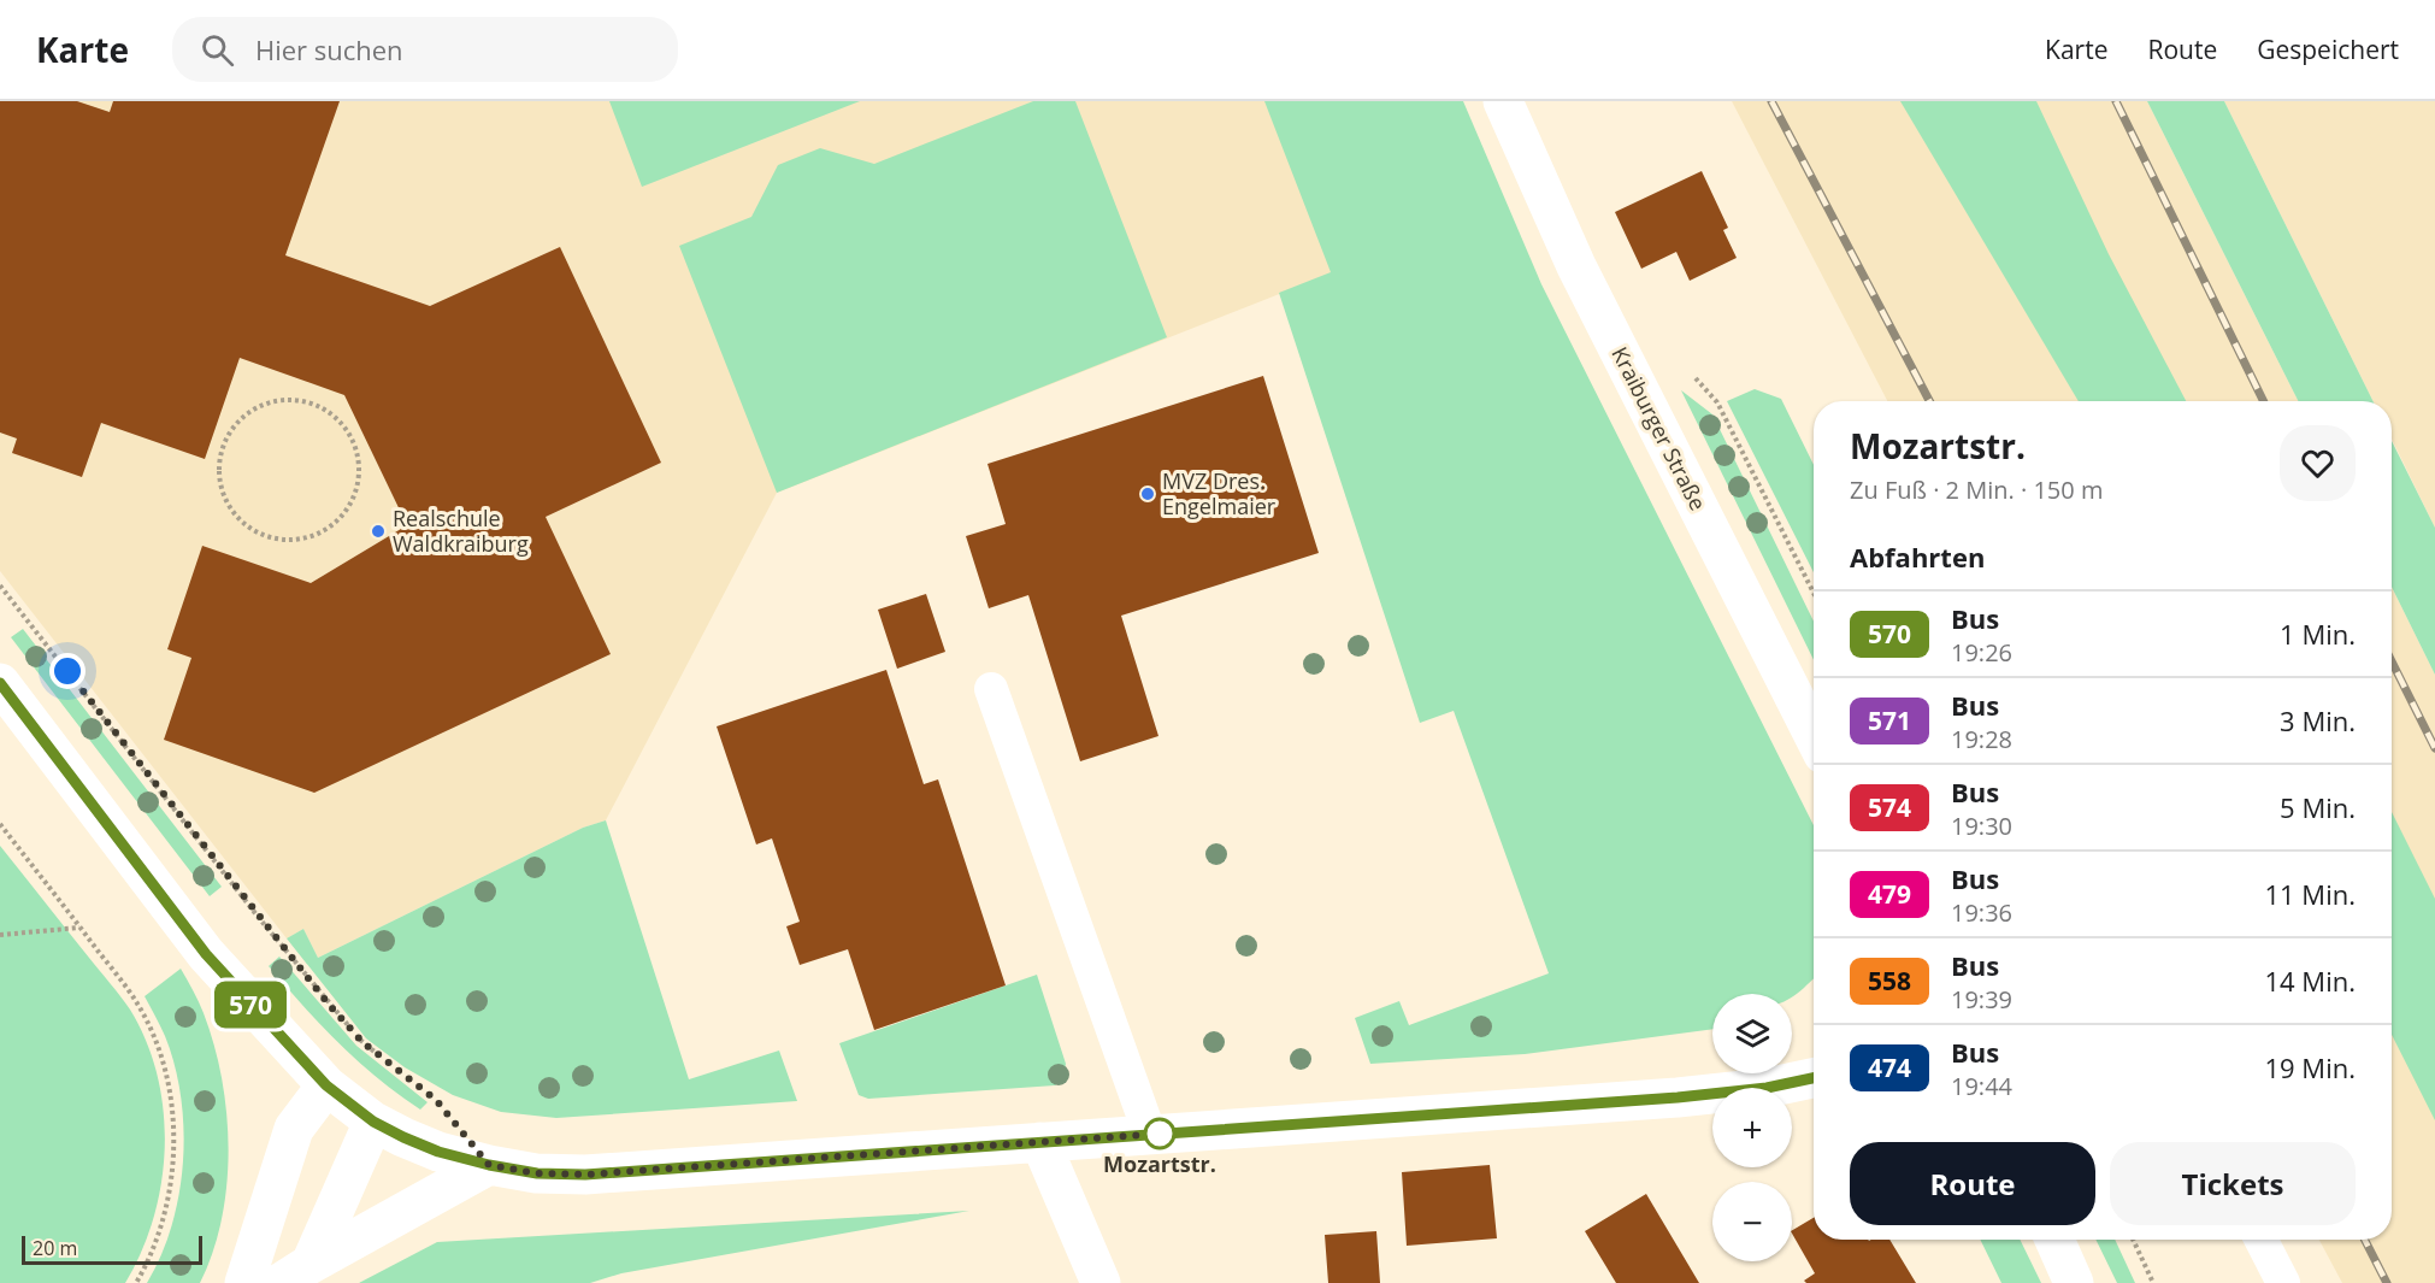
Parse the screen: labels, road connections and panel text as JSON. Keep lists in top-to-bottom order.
{
  "streets": {
    "street": ["Kraiburger Straße"]
  },
  "places": ["MVZ Dres. Engelmaier", "Realschule Waldkraiburg", "Mozartstr."],
  "lines": ["bus line 570"],
  "scale_bar": "20 m",
  "page": {
    "header": "Karte",
    "search": "Hier suchen",
    "nav": ["Karte", "Route", "Gespeichert"],
    "on_map": "570",
    "heading": [
      ["Mozartstr.", "Zu Fuß · 2 Min. · 150 m"],
      "Abfahrten"
    ],
    "list": [
      {
        "mark": "570",
        "name": "Bus",
        "note": "19:26",
        "value": "1 Min."
      },
      {
        "mark": "571",
        "name": "Bus",
        "note": "19:28",
        "value": "3 Min."
      },
      {
        "mark": "574",
        "name": "Bus",
        "note": "19:30",
        "value": "5 Min."
      },
      {
        "mark": "479",
        "name": "Bus",
        "note": "19:36",
        "value": "11 Min."
      },
      {
        "mark": "558",
        "name": "Bus",
        "note": "19:39",
        "value": "14 Min."
      },
      {
        "mark": "474",
        "name": "Bus",
        "note": "19:44",
        "value": "19 Min."
      }
    ],
    "map_buttons": ["+", "−"],
    "buttons": ["Route", "Tickets"],
    "scale": "20 m"
  }
}
